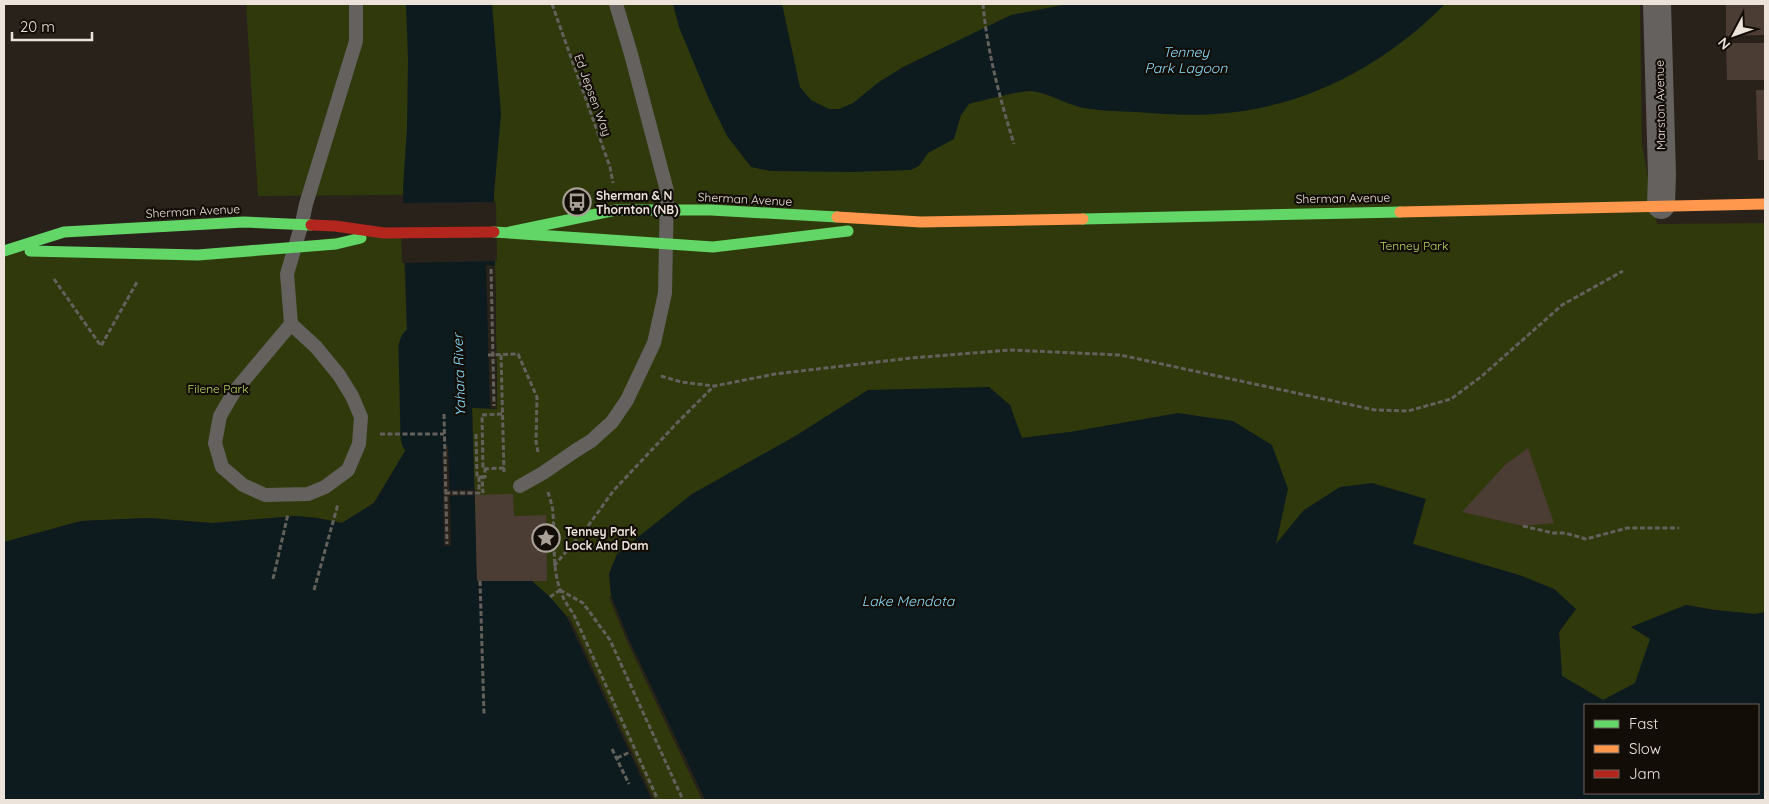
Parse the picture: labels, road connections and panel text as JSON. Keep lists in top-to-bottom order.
{
  "streets": {
    "street": ["Marston Avenue", "Sherman Avenue"],
    "path": ["Ed Jepsen Way"]
  },
  "crossings": [
    ["Marston Avenue", "Sherman Avenue"]
  ],
  "water": ["Tenney Park Lagoon", "Yahara River", "Lake Mendota"],
  "parks": ["Tenney Park", "Filene Park"],
  "places": {
    "bus stop": ["Sherman & N Thornton (NB)"],
    "place": ["Tenney Park Lock And Dam"]
  },
  "legend": ["Fast", "Slow", "Jam"],
  "scale_bar": "20 m",
  "north": "bottom left"
}
